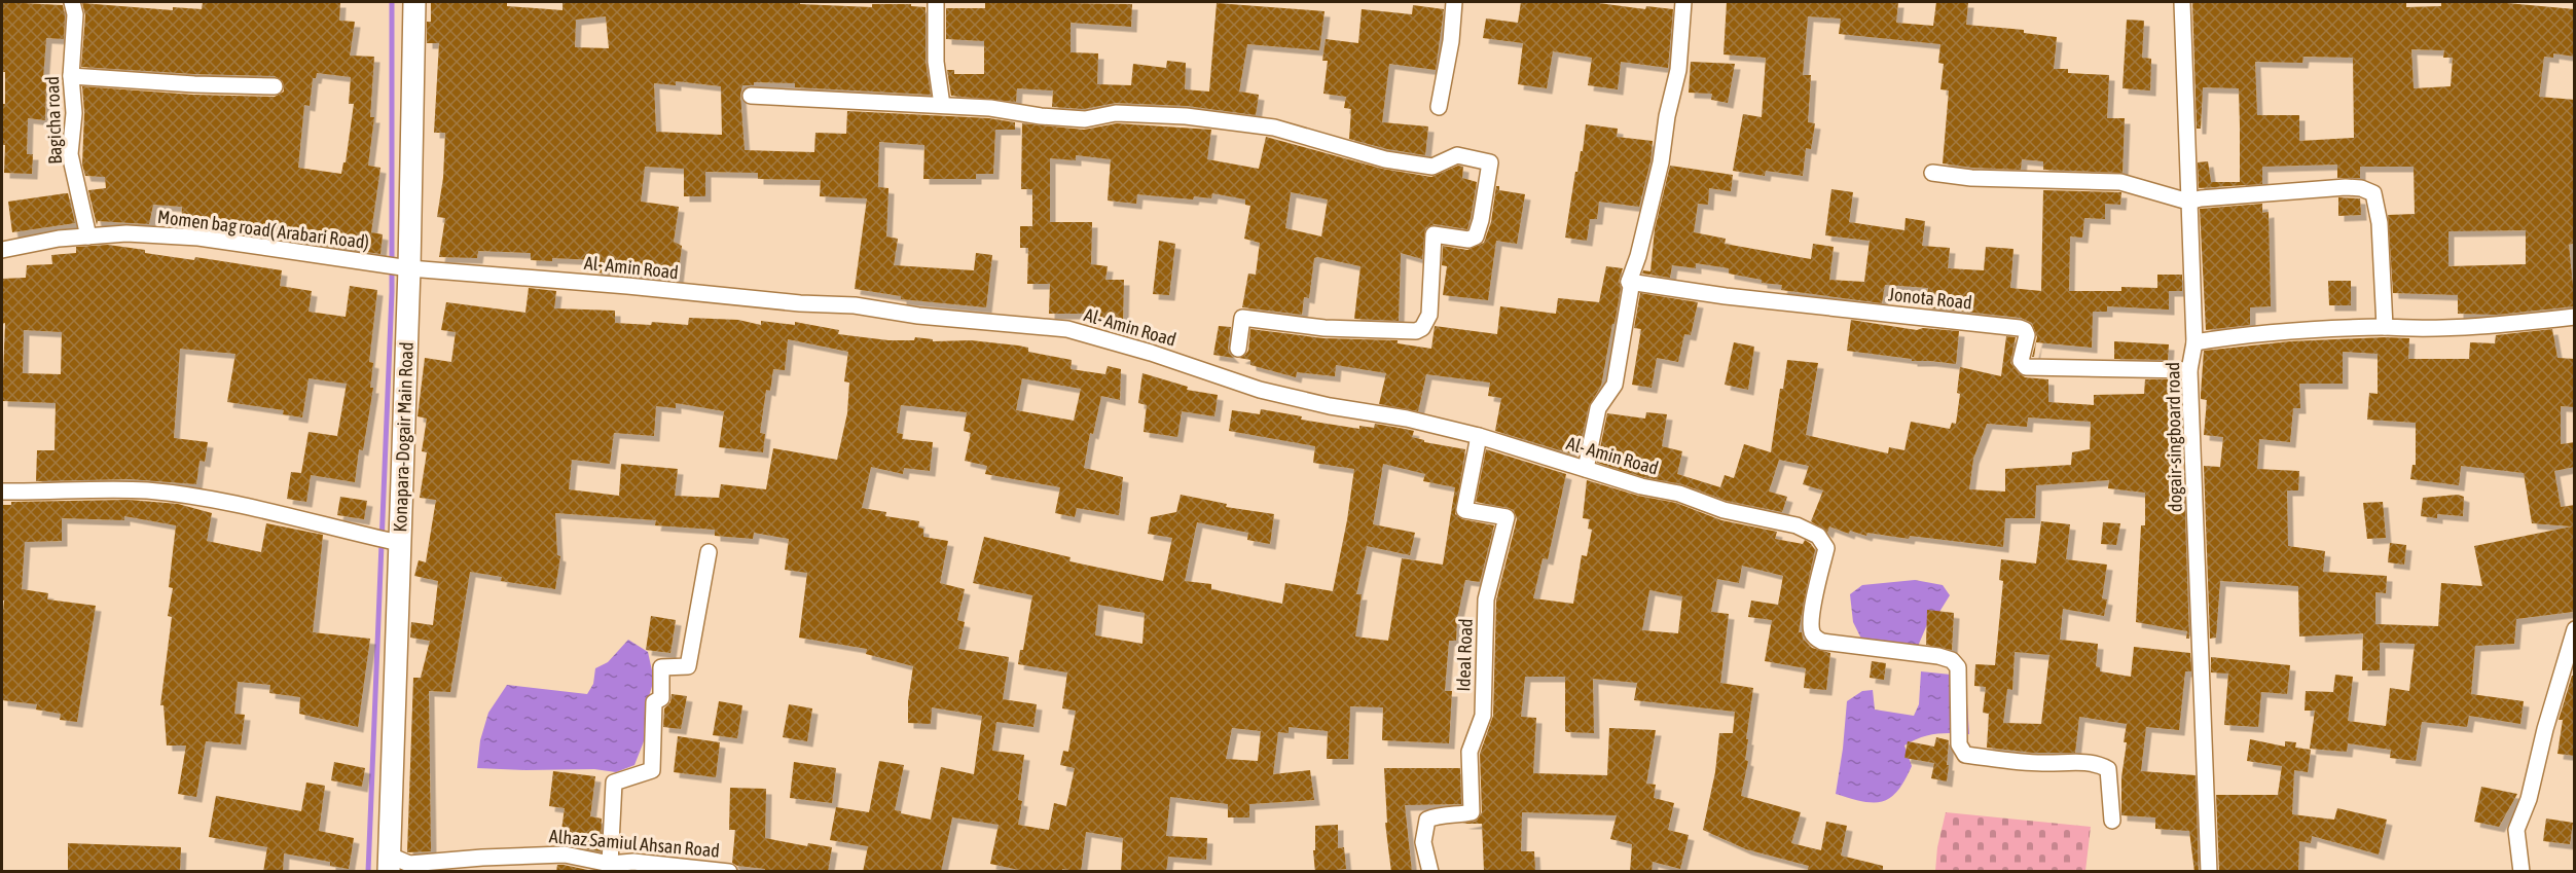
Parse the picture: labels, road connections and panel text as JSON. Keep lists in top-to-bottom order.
{
  "streets": {
    "main road": ["Konapara-Dogair Main Road"],
    "street": [
      "Bagicha road",
      "Momen bag road( Arabari Road)",
      "Al- Amin Road",
      "Jonota Road",
      "dogair-singboard road",
      "Ideal Road",
      "Alhaz Samiul Ahsan Road"
    ]
  },
  "crossings": [
    ["Bagicha road", "Momen bag road( Arabari Road)"],
    ["Momen bag road( Arabari Road)", "Al- Amin Road"],
    ["Momen bag road( Arabari Road)", "Konapara-Dogair Main Road"],
    ["Al- Amin Road", "Konapara-Dogair Main Road"],
    ["Al- Amin Road", "Ideal Road"],
    ["Jonota Road", "dogair-singboard road"],
    ["Konapara-Dogair Main Road", "Alhaz Samiul Ahsan Road"]
  ]
}
